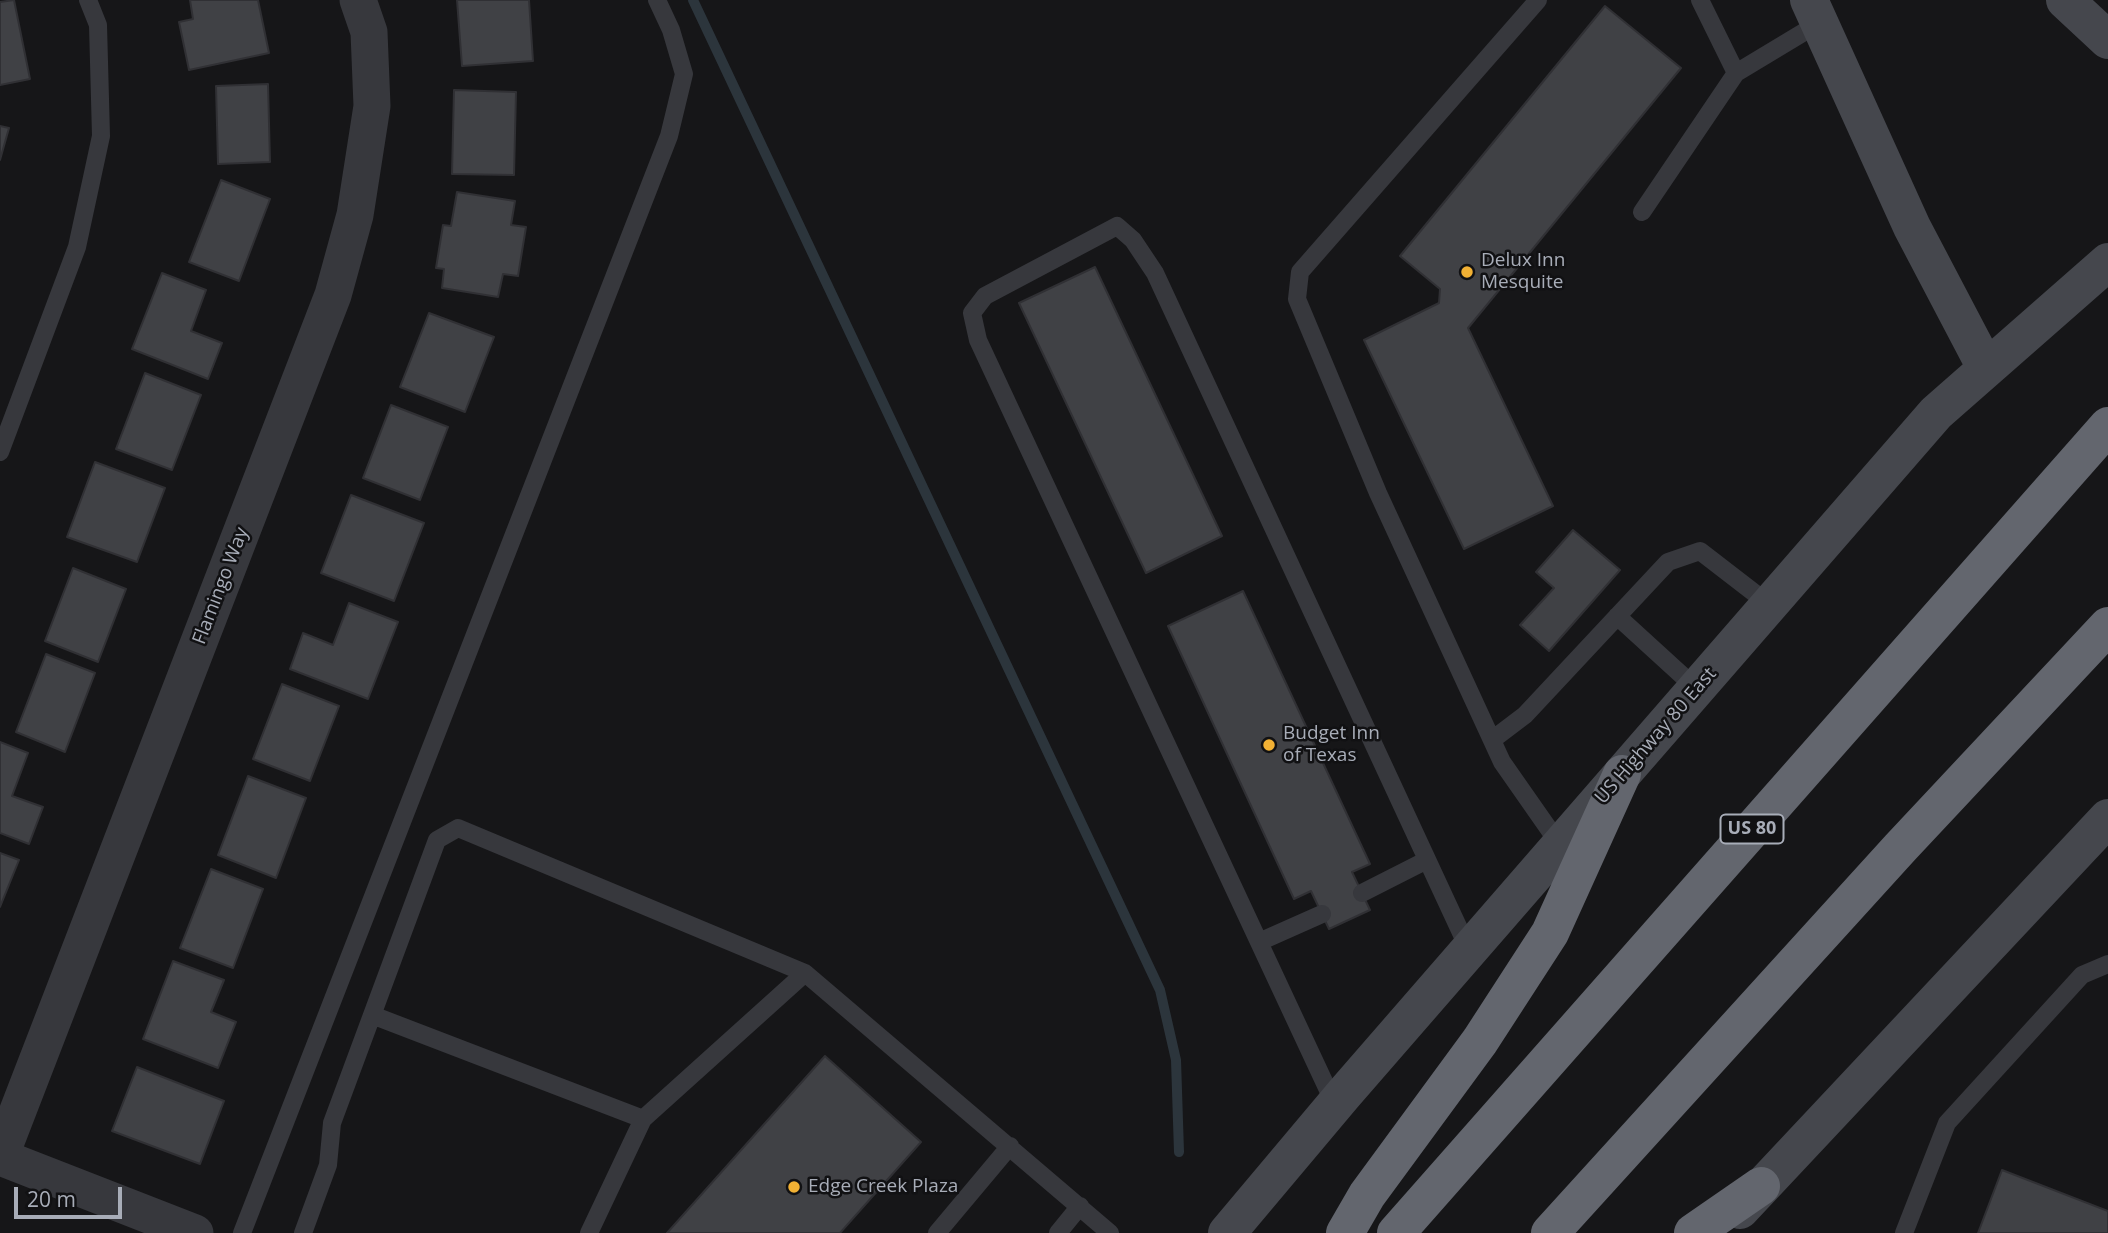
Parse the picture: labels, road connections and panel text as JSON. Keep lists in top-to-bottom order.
{
  "streets": {
    "highway": ["US 80"],
    "main road": ["US Highway 80 East"],
    "street": ["Flamingo Way"]
  },
  "places": ["Delux Inn Mesquite", "Budget Inn of Texas", "Edge Creek Plaza"],
  "scale_bar": "20 m"
}
